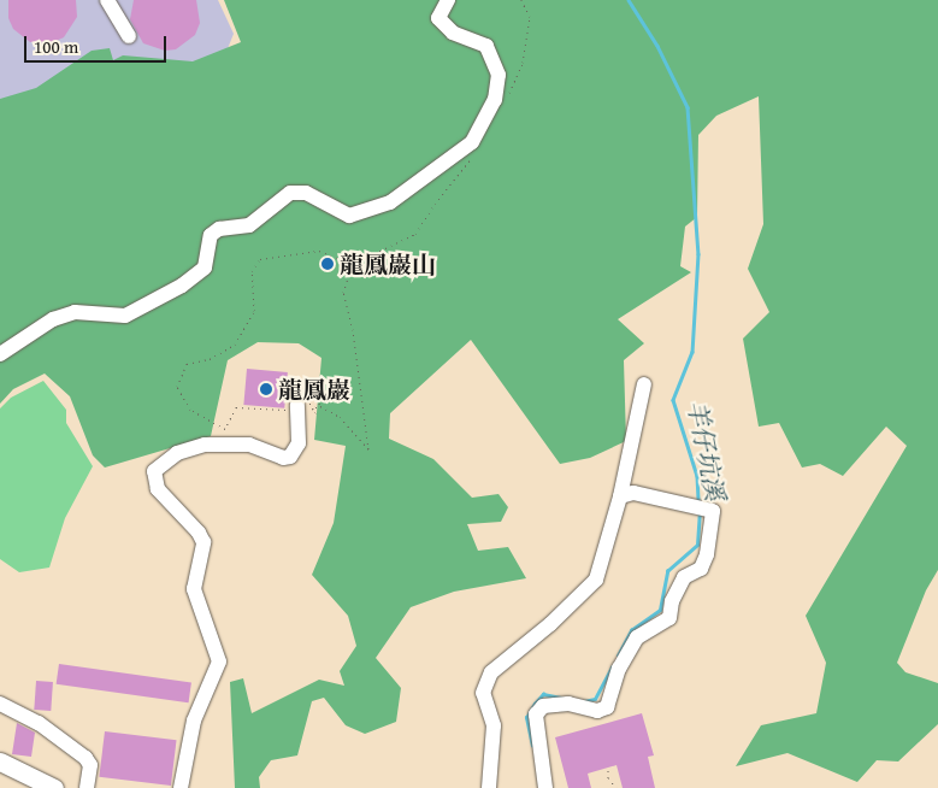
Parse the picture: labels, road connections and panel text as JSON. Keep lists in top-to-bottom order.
{
  "water": ["羊仔坑溪"],
  "places": ["龍鳳巖山", "龍鳳巖"],
  "scale_bar": "100 m"
}
